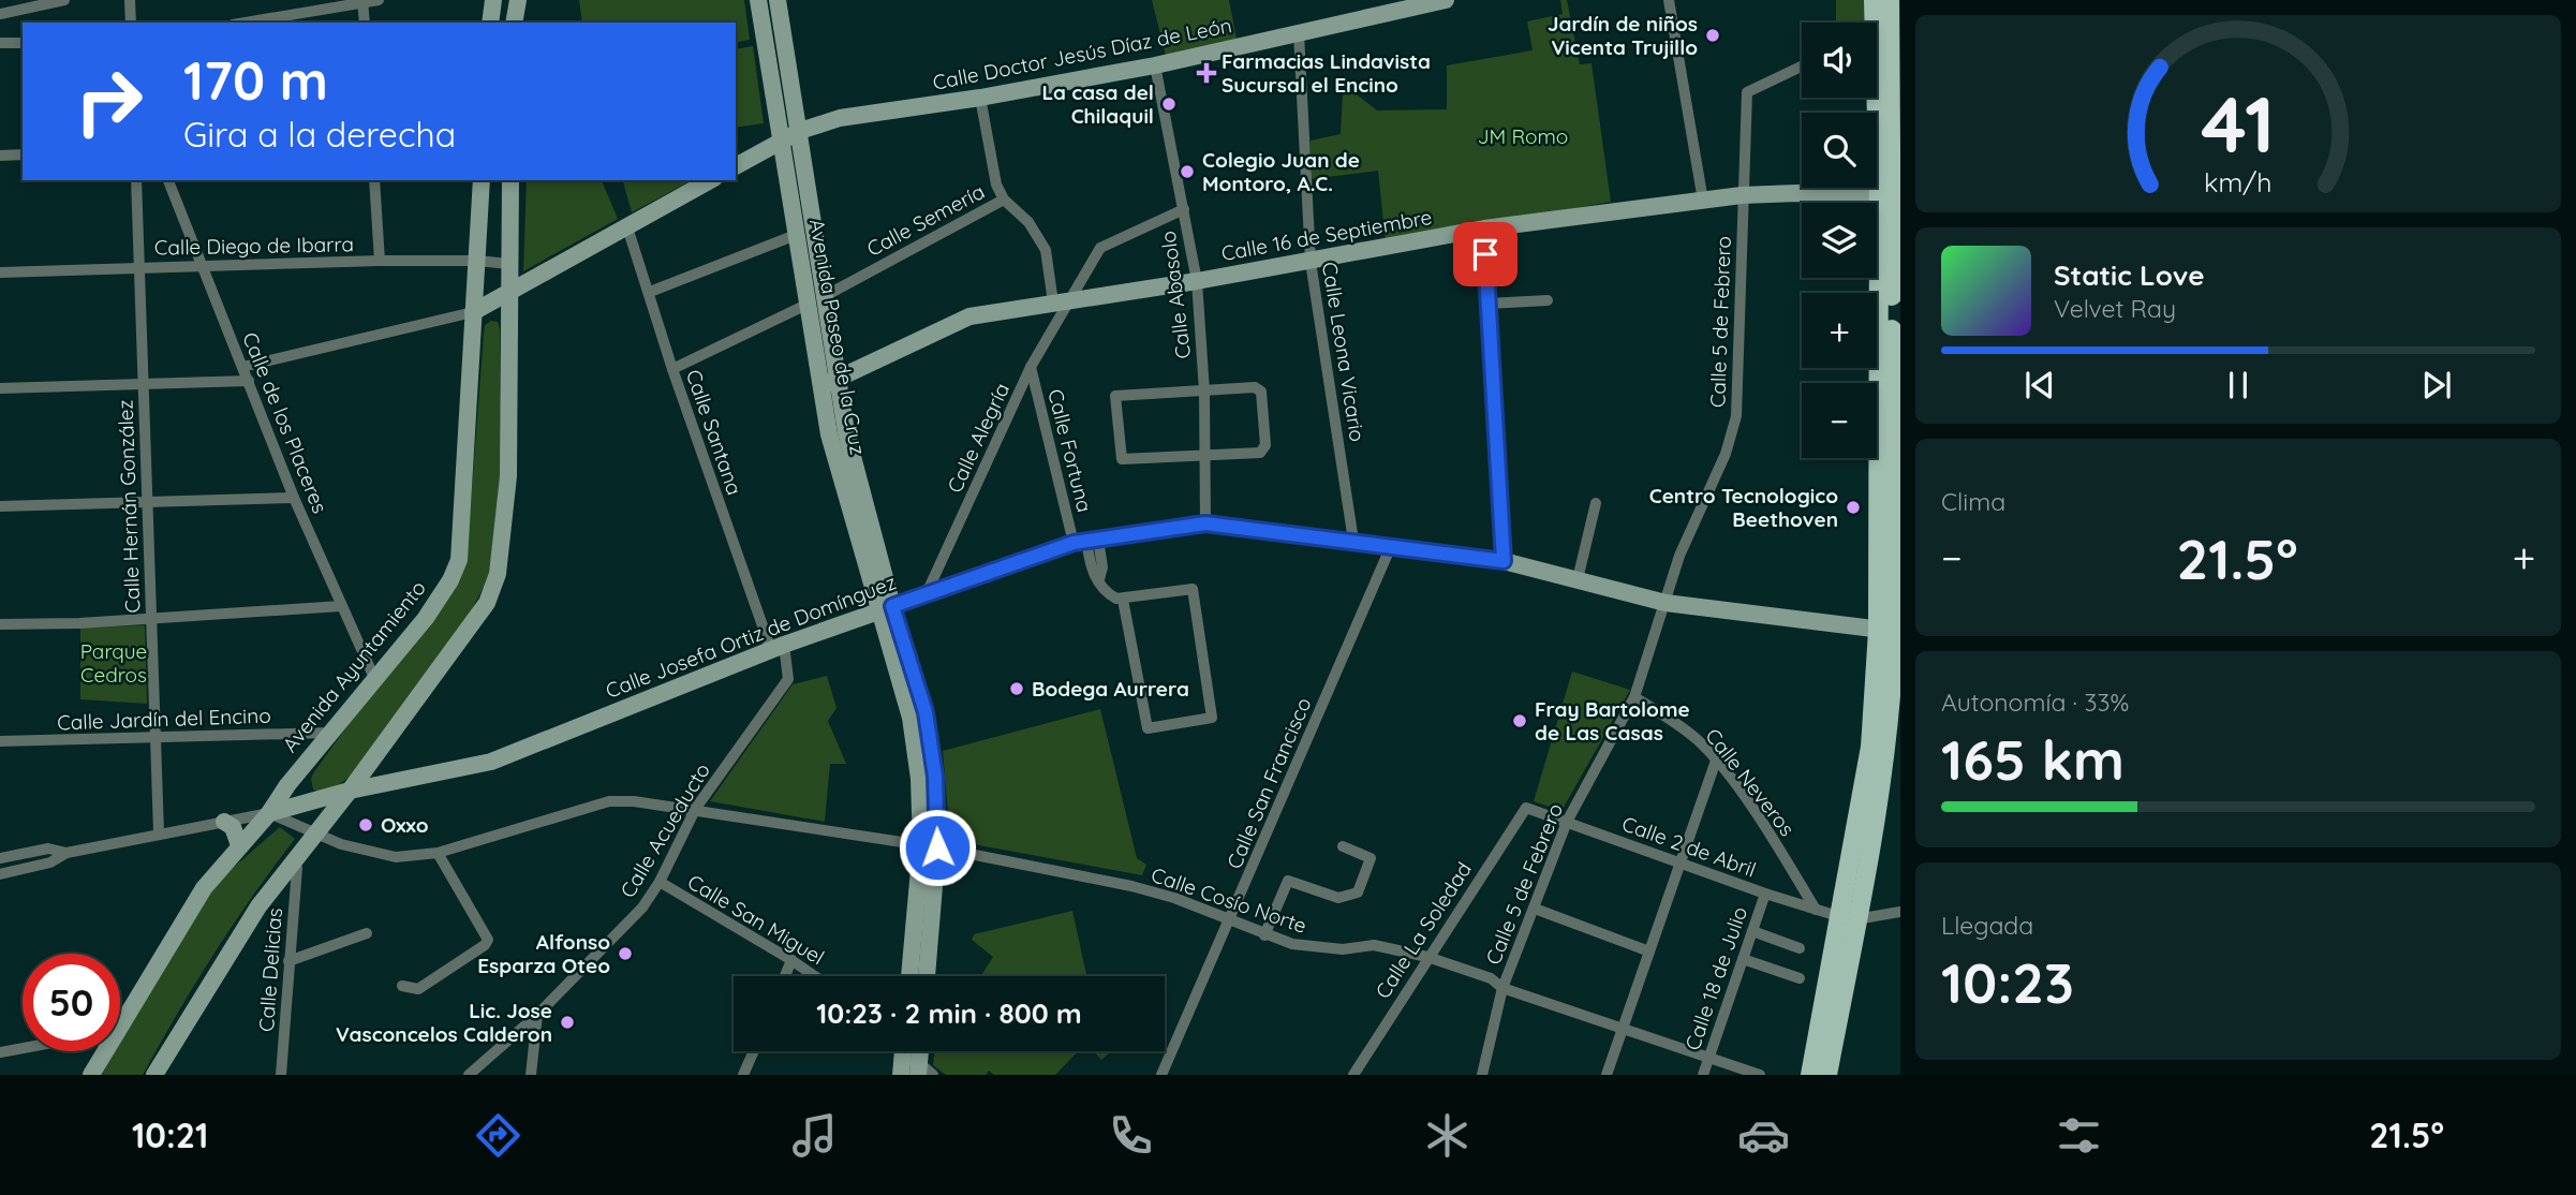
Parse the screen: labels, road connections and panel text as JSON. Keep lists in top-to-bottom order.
{
  "streets": {
    "main road": [
      "Calle Doctor Jesús Díaz de León",
      "Calle 16 de Septiembre",
      "Avenida Paseo de la Cruz",
      "Calle Josefa Ortiz de Domínguez",
      "Avenida Ayuntamiento"
    ],
    "street": [
      "Calle Semería",
      "Calle Diego de Ibarra",
      "Calle Abasolo",
      "Calle 5 de Febrero",
      "Calle Leona Vicario",
      "Calle de los Placeres",
      "Calle Santana",
      "Calle Alegría",
      "Calle Fortuna",
      "Calle Hernán González",
      "Calle Jardín del Encino",
      "Calle Neveros",
      "Calle San Francisco",
      "Calle Acueducto",
      "Calle 2 de Abril",
      "Calle Cosío Norte",
      "Calle San Miguel",
      "Calle La Soledad",
      "Calle Delicias",
      "Calle 18 de Julio"
    ]
  },
  "crossings": [
    ["Calle Doctor Jesús Díaz de León", "Calle Abasolo"],
    ["Calle Doctor Jesús Díaz de León", "Avenida Paseo de la Cruz"],
    ["Calle Doctor Jesús Díaz de León", "Calle Leona Vicario"],
    ["Calle Semería", "Avenida Paseo de la Cruz"],
    ["Calle 16 de Septiembre", "Calle Abasolo"],
    ["Calle 16 de Septiembre", "Calle 5 de Febrero"],
    ["Calle 16 de Septiembre", "Avenida Paseo de la Cruz"],
    ["Calle 16 de Septiembre", "Calle Leona Vicario"],
    ["Calle 16 de Septiembre", "Calle Alegría"],
    ["Calle Diego de Ibarra", "Calle de los Placeres"],
    ["Calle Diego de Ibarra", "Calle Hernán González"],
    ["Calle Diego de Ibarra", "Avenida Ayuntamiento"],
    ["Calle Abasolo", "Calle Alegría"],
    ["Calle Abasolo", "Calle Josefa Ortiz de Domínguez"],
    ["Calle 5 de Febrero", "Calle Josefa Ortiz de Domínguez"],
    ["Calle 5 de Febrero", "Calle Neveros"],
    ["Calle 5 de Febrero", "Calle 2 de Abril"],
    ["Calle 5 de Febrero", "Calle Cosío Norte"],
    ["Avenida Paseo de la Cruz", "Calle Josefa Ortiz de Domínguez"],
    ["Avenida Paseo de la Cruz", "Calle Cosío Norte"],
    ["Calle Leona Vicario", "Calle Josefa Ortiz de Domínguez"],
    ["Calle de los Placeres", "Avenida Ayuntamiento"],
    ["Calle Santana", "Calle Josefa Ortiz de Domínguez"],
    ["Calle Santana", "Calle Acueducto"],
    ["Calle Alegría", "Calle Fortuna"],
    ["Calle Alegría", "Calle Josefa Ortiz de Domínguez"],
    ["Calle Fortuna", "Calle Josefa Ortiz de Domínguez"],
    ["Calle Hernán González", "Calle Josefa Ortiz de Domínguez"],
    ["Calle Hernán González", "Calle Jardín del Encino"],
    ["Calle Josefa Ortiz de Domínguez", "Avenida Ayuntamiento"],
    ["Calle Josefa Ortiz de Domínguez", "Calle San Francisco"],
    ["Calle Josefa Ortiz de Domínguez", "Calle Acueducto"],
    ["Calle Josefa Ortiz de Domínguez", "Calle Cosío Norte"],
    ["Avenida Ayuntamiento", "Calle Jardín del Encino"],
    ["Avenida Ayuntamiento", "Calle Cosío Norte"],
    ["Calle Neveros", "Calle 2 de Abril"],
    ["Calle San Francisco", "Calle Cosío Norte"],
    ["Calle Acueducto", "Calle Cosío Norte"],
    ["Calle Acueducto", "Calle San Miguel"],
    ["Calle 2 de Abril", "Calle La Soledad"],
    ["Calle 2 de Abril", "Calle 18 de Julio"],
    ["Calle Cosío Norte", "Calle La Soledad"],
    ["Calle Cosío Norte", "Calle 18 de Julio"]
  ],
  "parks": ["JM Romo", "Parque Cedros"],
  "places": {
    "other": [
      "Jardín de niños Vicenta Trujillo",
      "La casa del Chilaquil",
      "Colegio Juan de Montoro, A.C.",
      "Centro Tecnologico Beethoven",
      "Bodega Aurrera",
      "Fray Bartolome de Las Casas",
      "Oxxo",
      "Alfonso Esparza Oteo",
      "Lic. Jose Vasconcelos Calderon"
    ],
    "health": ["Farmacias Lindavista Sucursal el Encino"]
  },
  "page": {
    "map_buttons": ["+", "−"],
    "turn": ["170 m", "Gira a la derecha"],
    "song": ["Static Love", "Velvet Ray"],
    "tile": [
      "Clima",
      ["Autonomía · 33%", "165 km"],
      ["Llegada", "10:23"]
    ],
    "heat": ["−", "21.5°", "+"],
    "limit": "50",
    "trip": "10:23 · 2 min · 800 m",
    "tabs": ["10:21", "21.5°"],
    "gauge": ["41", "km/h"]
  }
}
